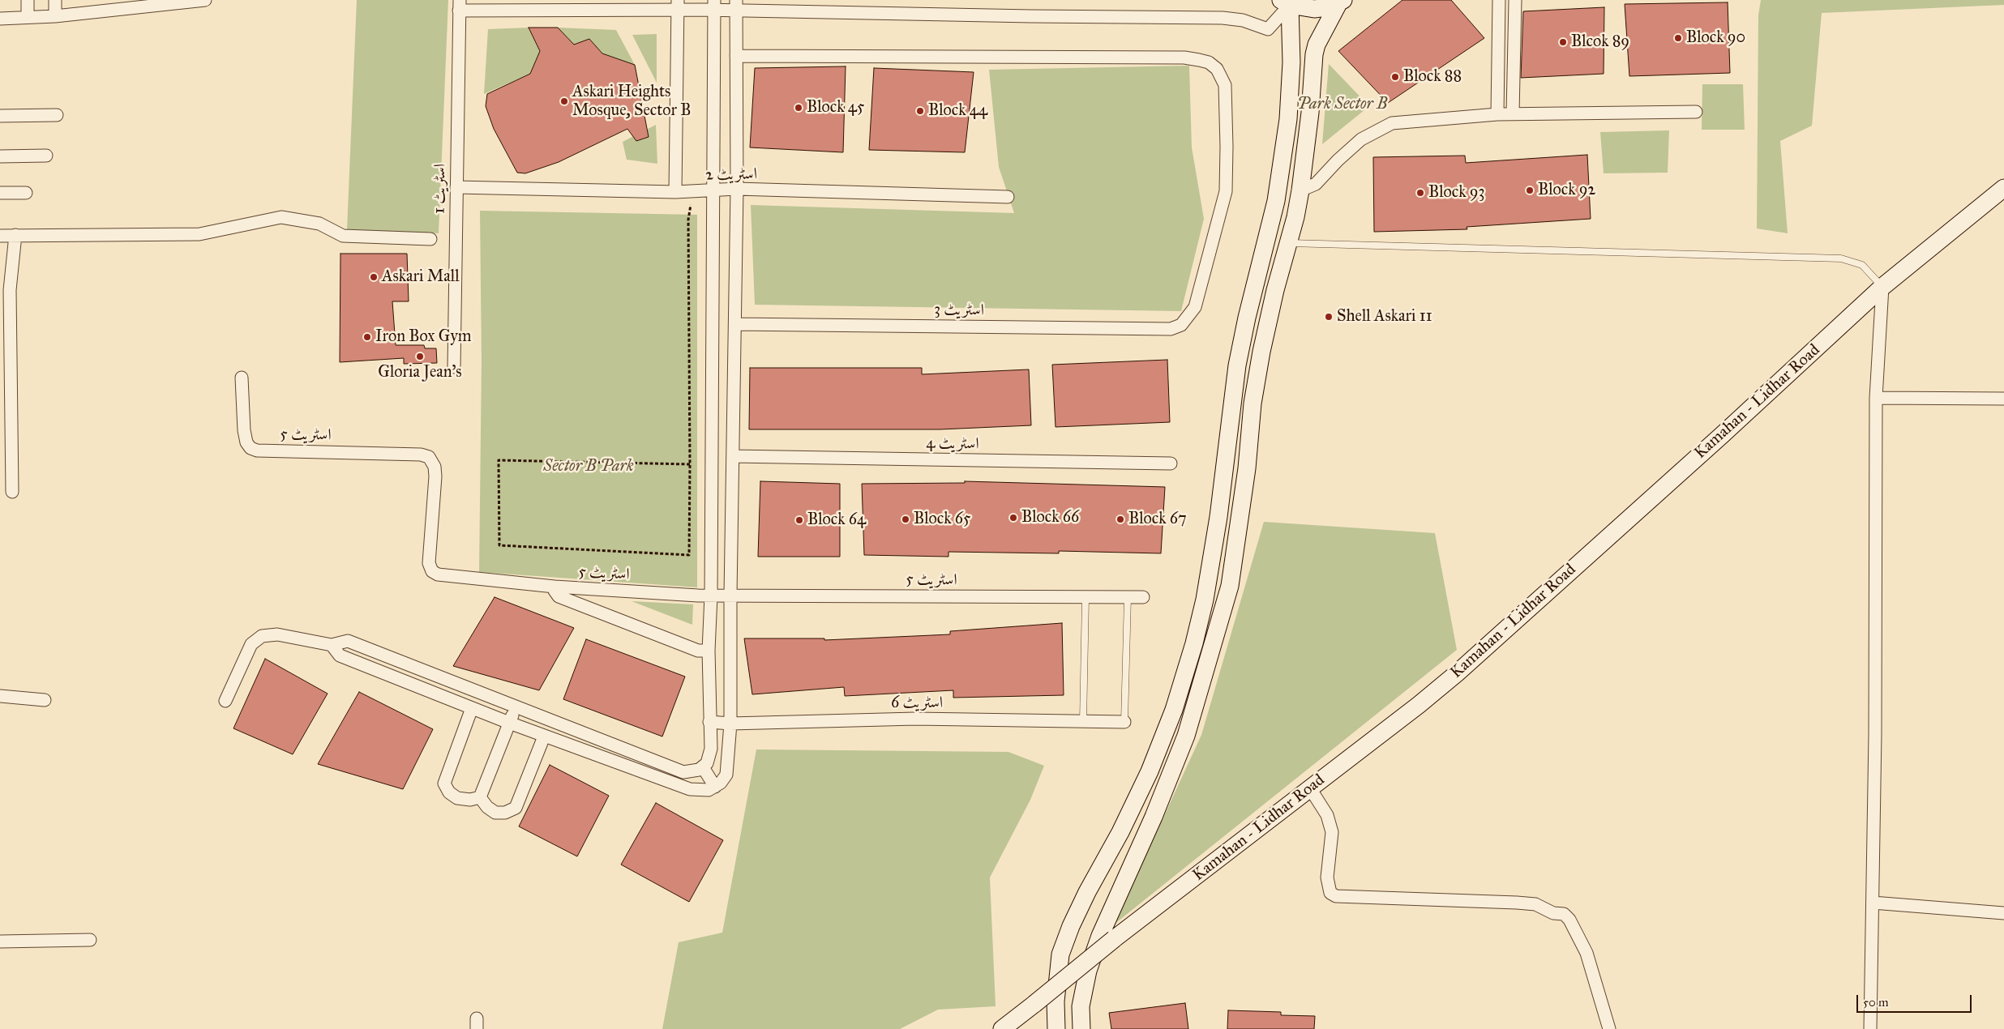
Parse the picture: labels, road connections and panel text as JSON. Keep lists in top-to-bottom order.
{
  "streets": {
    "street": [
      "اسٹریٹ 2",
      "اسٹریٹ 1",
      "اسٹریٹ 3",
      "Kamahan - Lidhar Road",
      "اسٹریٹ 5",
      "اسٹریٹ 4",
      "اسٹریٹ 6"
    ]
  },
  "crossings": [
    ["اسٹریٹ 2", "اسٹریٹ 1"]
  ],
  "parks": ["Park Sector B", "Sector B Park"],
  "places": [
    "Block 90",
    "Blcok 89",
    "Block 88",
    "Askari Heights Mosque, Sector B",
    "Block 45",
    "Block 44",
    "Block 92",
    "Block 93",
    "Askari Mall",
    "Shell Askari 11",
    "Iron Box Gym",
    "Gloria Jean's",
    "Block 66",
    "Block 65",
    "Block 67",
    "Block 64"
  ],
  "scale_bar": "50 m"
}
